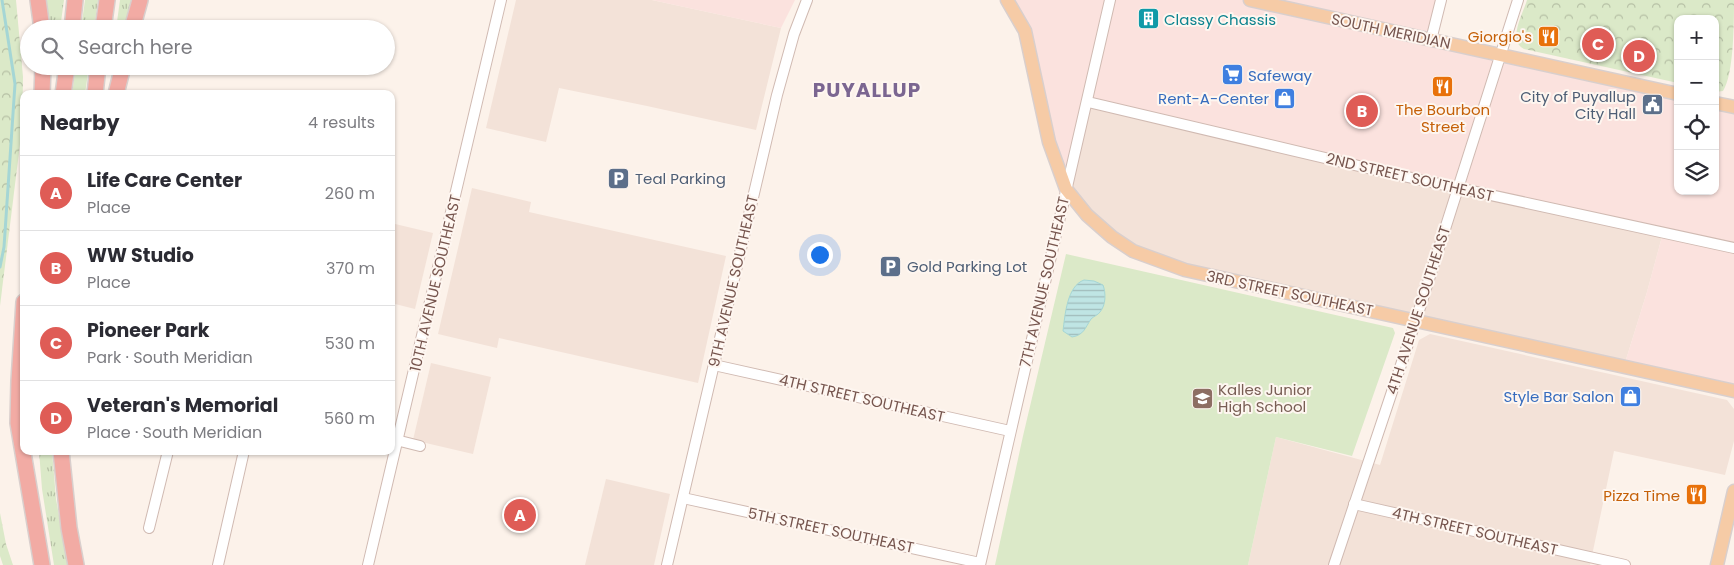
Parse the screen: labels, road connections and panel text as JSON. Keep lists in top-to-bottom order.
{
  "streets": {
    "main road": ["SOUTH MERIDIAN", "3RD STREET SOUTHEAST"],
    "street": [
      "2ND STREET SOUTHEAST",
      "9TH AVENUE SOUTHEAST",
      "7TH AVENUE SOUTHEAST",
      "10TH AVENUE SOUTHEAST",
      "4TH AVENUE SOUTHEAST",
      "4TH STREET SOUTHEAST",
      "5TH STREET SOUTHEAST"
    ]
  },
  "crossings": [
    ["SOUTH MERIDIAN", "4TH AVENUE SOUTHEAST"],
    ["2ND STREET SOUTHEAST", "7TH AVENUE SOUTHEAST"],
    ["2ND STREET SOUTHEAST", "4TH AVENUE SOUTHEAST"],
    ["9TH AVENUE SOUTHEAST", "4TH STREET SOUTHEAST"],
    ["9TH AVENUE SOUTHEAST", "5TH STREET SOUTHEAST"],
    ["7TH AVENUE SOUTHEAST", "3RD STREET SOUTHEAST"],
    ["7TH AVENUE SOUTHEAST", "4TH STREET SOUTHEAST"],
    ["7TH AVENUE SOUTHEAST", "5TH STREET SOUTHEAST"],
    ["3RD STREET SOUTHEAST", "4TH AVENUE SOUTHEAST"],
    ["4TH AVENUE SOUTHEAST", "4TH STREET SOUTHEAST"]
  ],
  "districts": ["PUYALLUP"],
  "places": {
    "building": ["Classy Chassis"],
    "restaurant": ["Giorgio's", "The Bourbon Street", "Pizza Time"],
    "supermarket": ["Safeway"],
    "shop": ["Rent-A-Center", "Style Bar Salon"],
    "public building": ["City of Puyallup City Hall"],
    "parking": ["Teal Parking", "Gold Parking Lot"],
    "school or university": ["Kalles Junior High School"]
  },
  "page": {
    "map_buttons": ["+", "−"],
    "search": "Search here",
    "pins": [
      "C",
      "D",
      "B",
      "A"
    ],
    "heading": ["Nearby", "4 results"],
    "list": [
      {
        "mark": "A",
        "name": "Life Care Center",
        "note": "Place",
        "value": "260 m"
      },
      {
        "mark": "B",
        "name": "WW Studio",
        "note": "Place",
        "value": "370 m"
      },
      {
        "mark": "C",
        "name": "Pioneer Park",
        "note": "Park · South Meridian",
        "value": "530 m"
      },
      {
        "mark": "D",
        "name": "Veteran's Memorial",
        "note": "Place · South Meridian",
        "value": "560 m"
      }
    ]
  }
}
